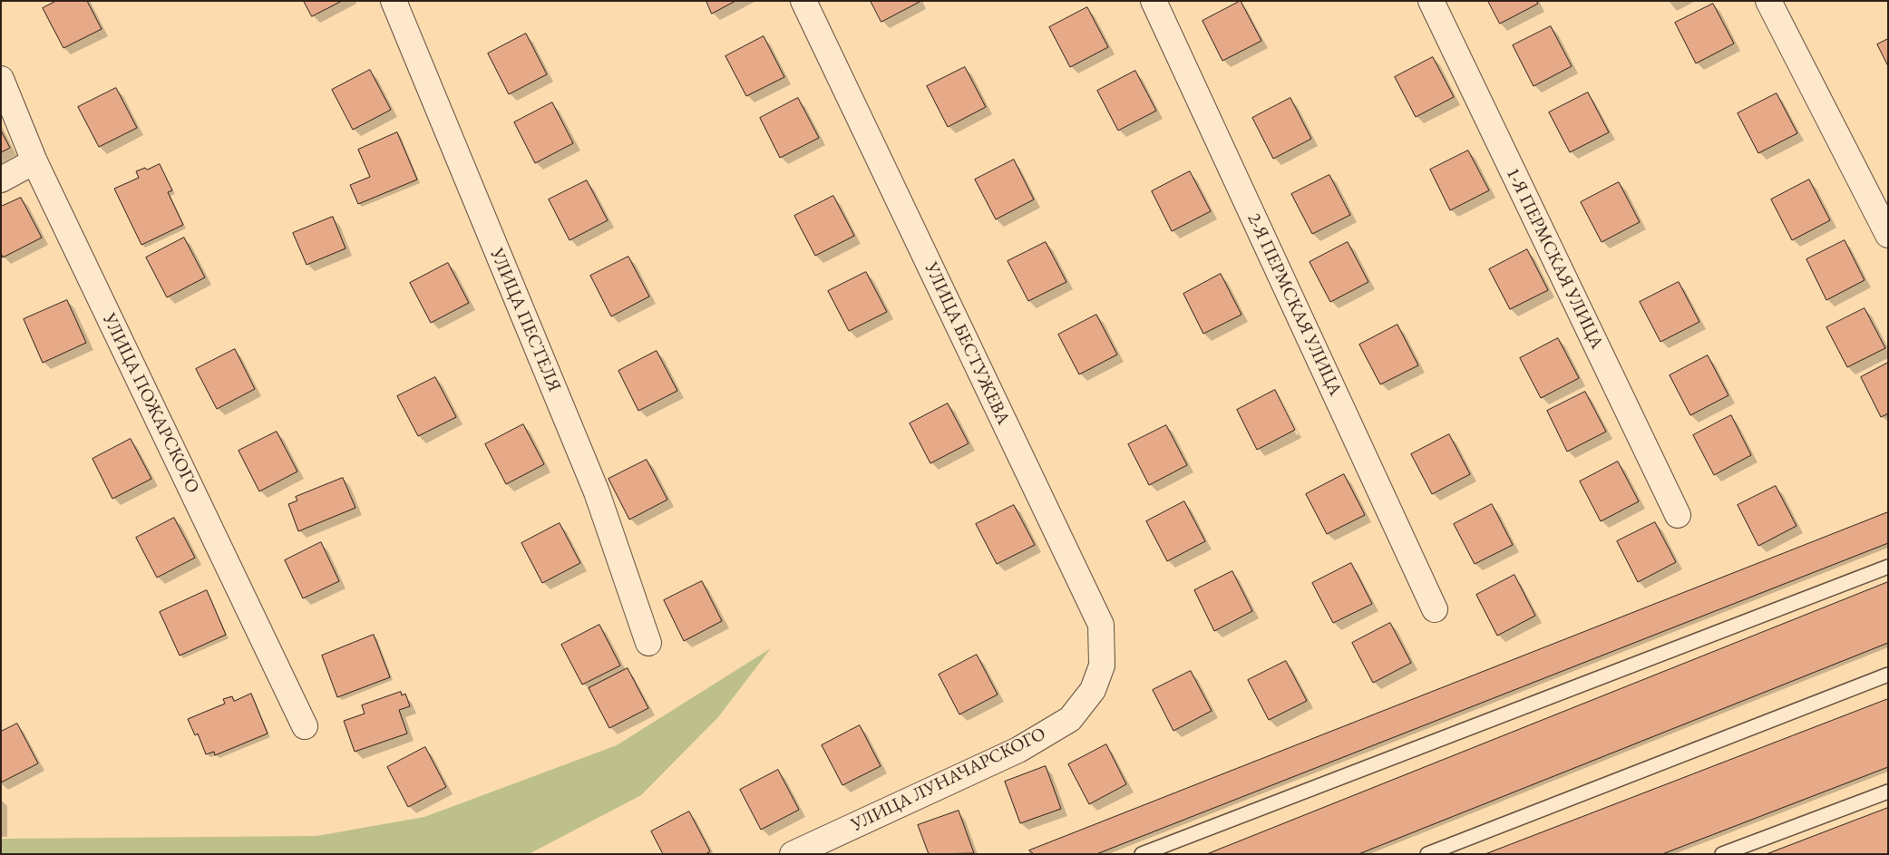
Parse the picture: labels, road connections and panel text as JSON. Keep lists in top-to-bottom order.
{
  "streets": {
    "street": [
      "1-Я ПЕРМСКАЯ УЛИЦА",
      "2-Я ПЕРМСКАЯ УЛИЦА",
      "УЛИЦА ПЕСТЕЛЯ",
      "УЛИЦА БЕСТУЖЕВА",
      "УЛИЦА ПОЖАРСКОГО",
      "УЛИЦА ЛУНАЧАРСКОГО"
    ]
  },
  "crossings": [
    ["УЛИЦА БЕСТУЖЕВА", "УЛИЦА ЛУНАЧАРСКОГО"]
  ]
}
